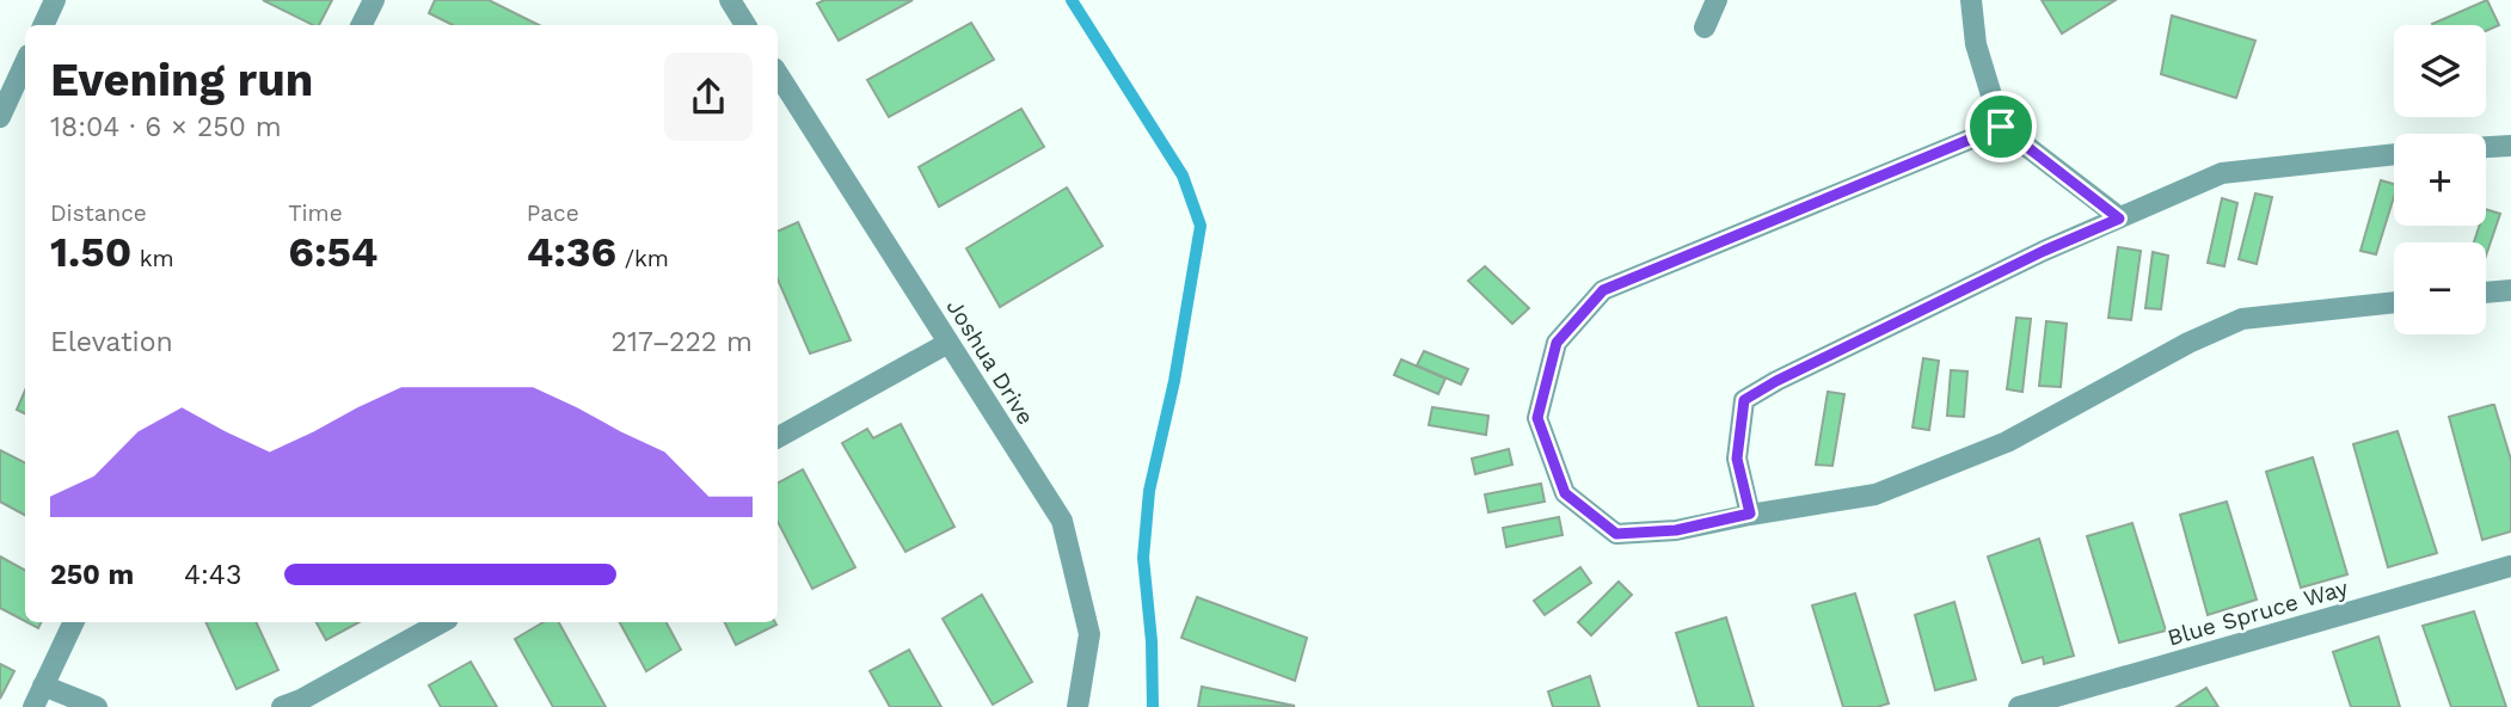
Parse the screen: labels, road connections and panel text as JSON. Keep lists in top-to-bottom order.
{
  "streets": {
    "street": ["Joshua Drive", "Blue Spruce Way"]
  },
  "page": {
    "map_buttons": ["+", "−"],
    "heading": ["Evening run", "18:04 · 6 × 250 m"],
    "stats": [
      ["Distance", "1.50 km"],
      ["Time", "6:54"],
      ["Pace", "4:36 /km"]
    ],
    "chart": ["Elevation", "217–222 m"],
    "list": [
      {
        "name": "250 m",
        "note": "4:43"
      }
    ]
  }
}
